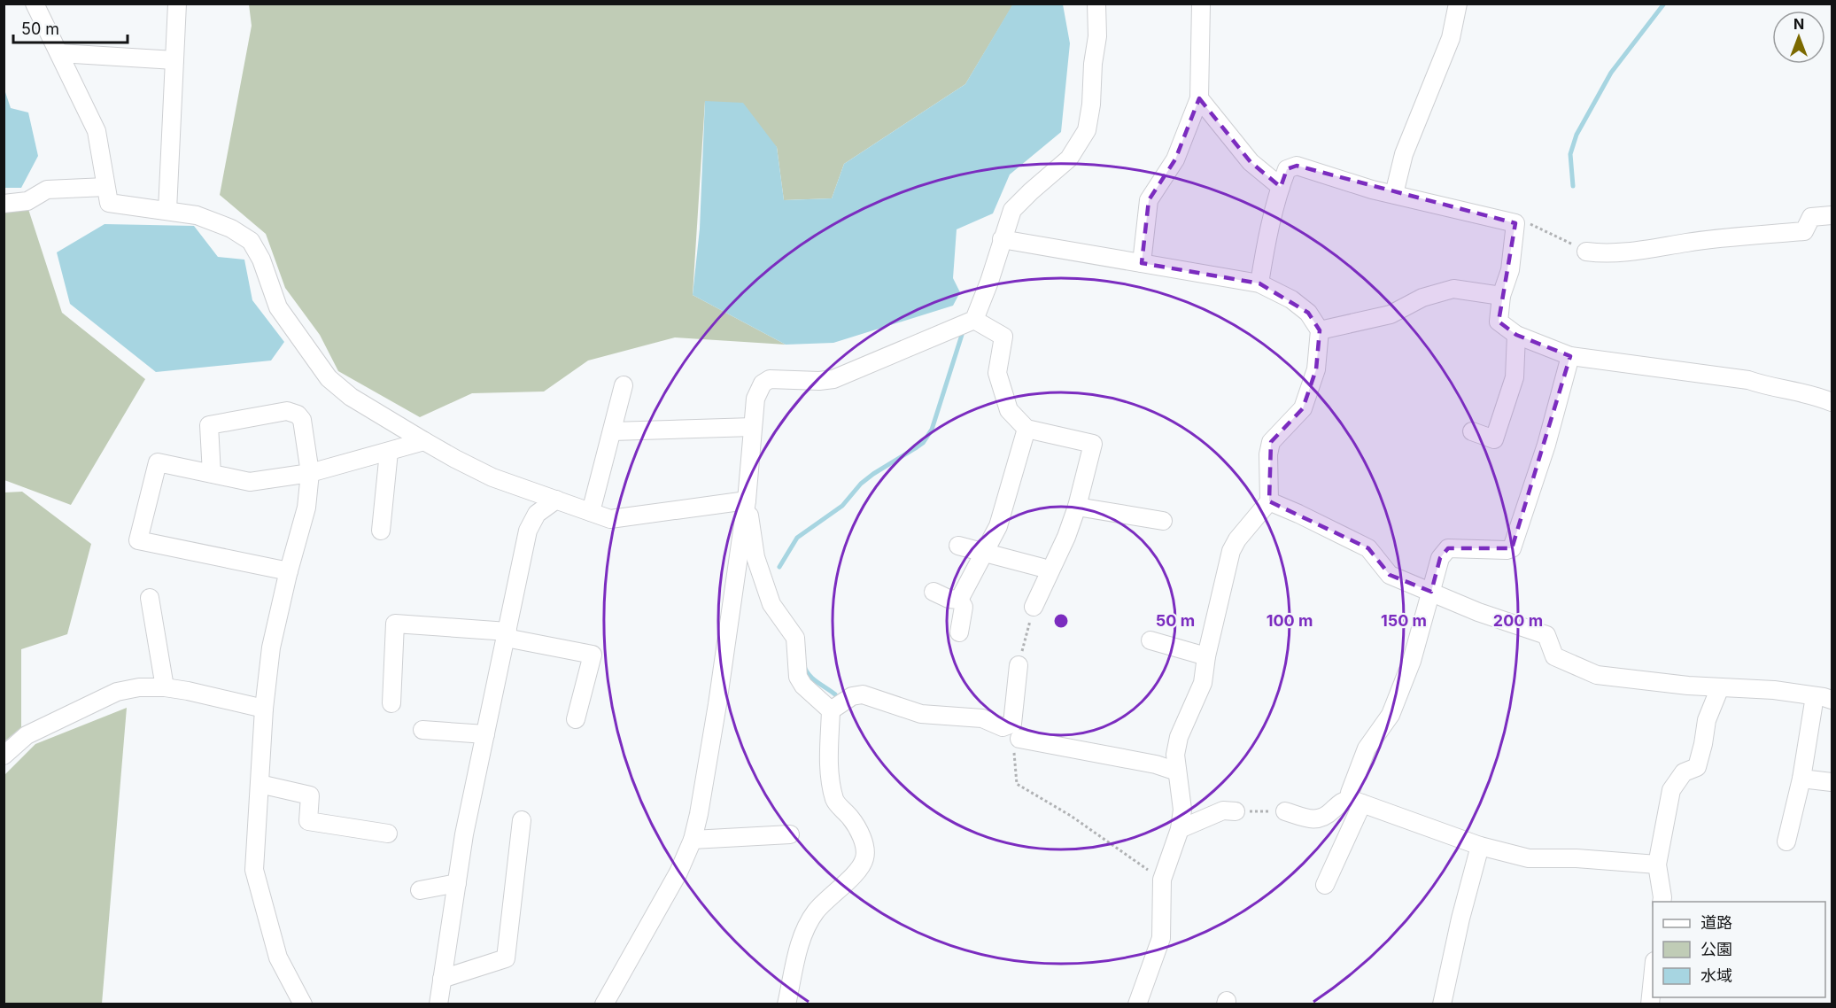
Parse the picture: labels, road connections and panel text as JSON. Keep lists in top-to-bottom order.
{
  "legend": ["道路", "公園", "水域"],
  "scale_bar": "50 m",
  "north": "top",
  "rings": [
    "50 m",
    "100 m",
    "150 m",
    "200 m"
  ]
}
